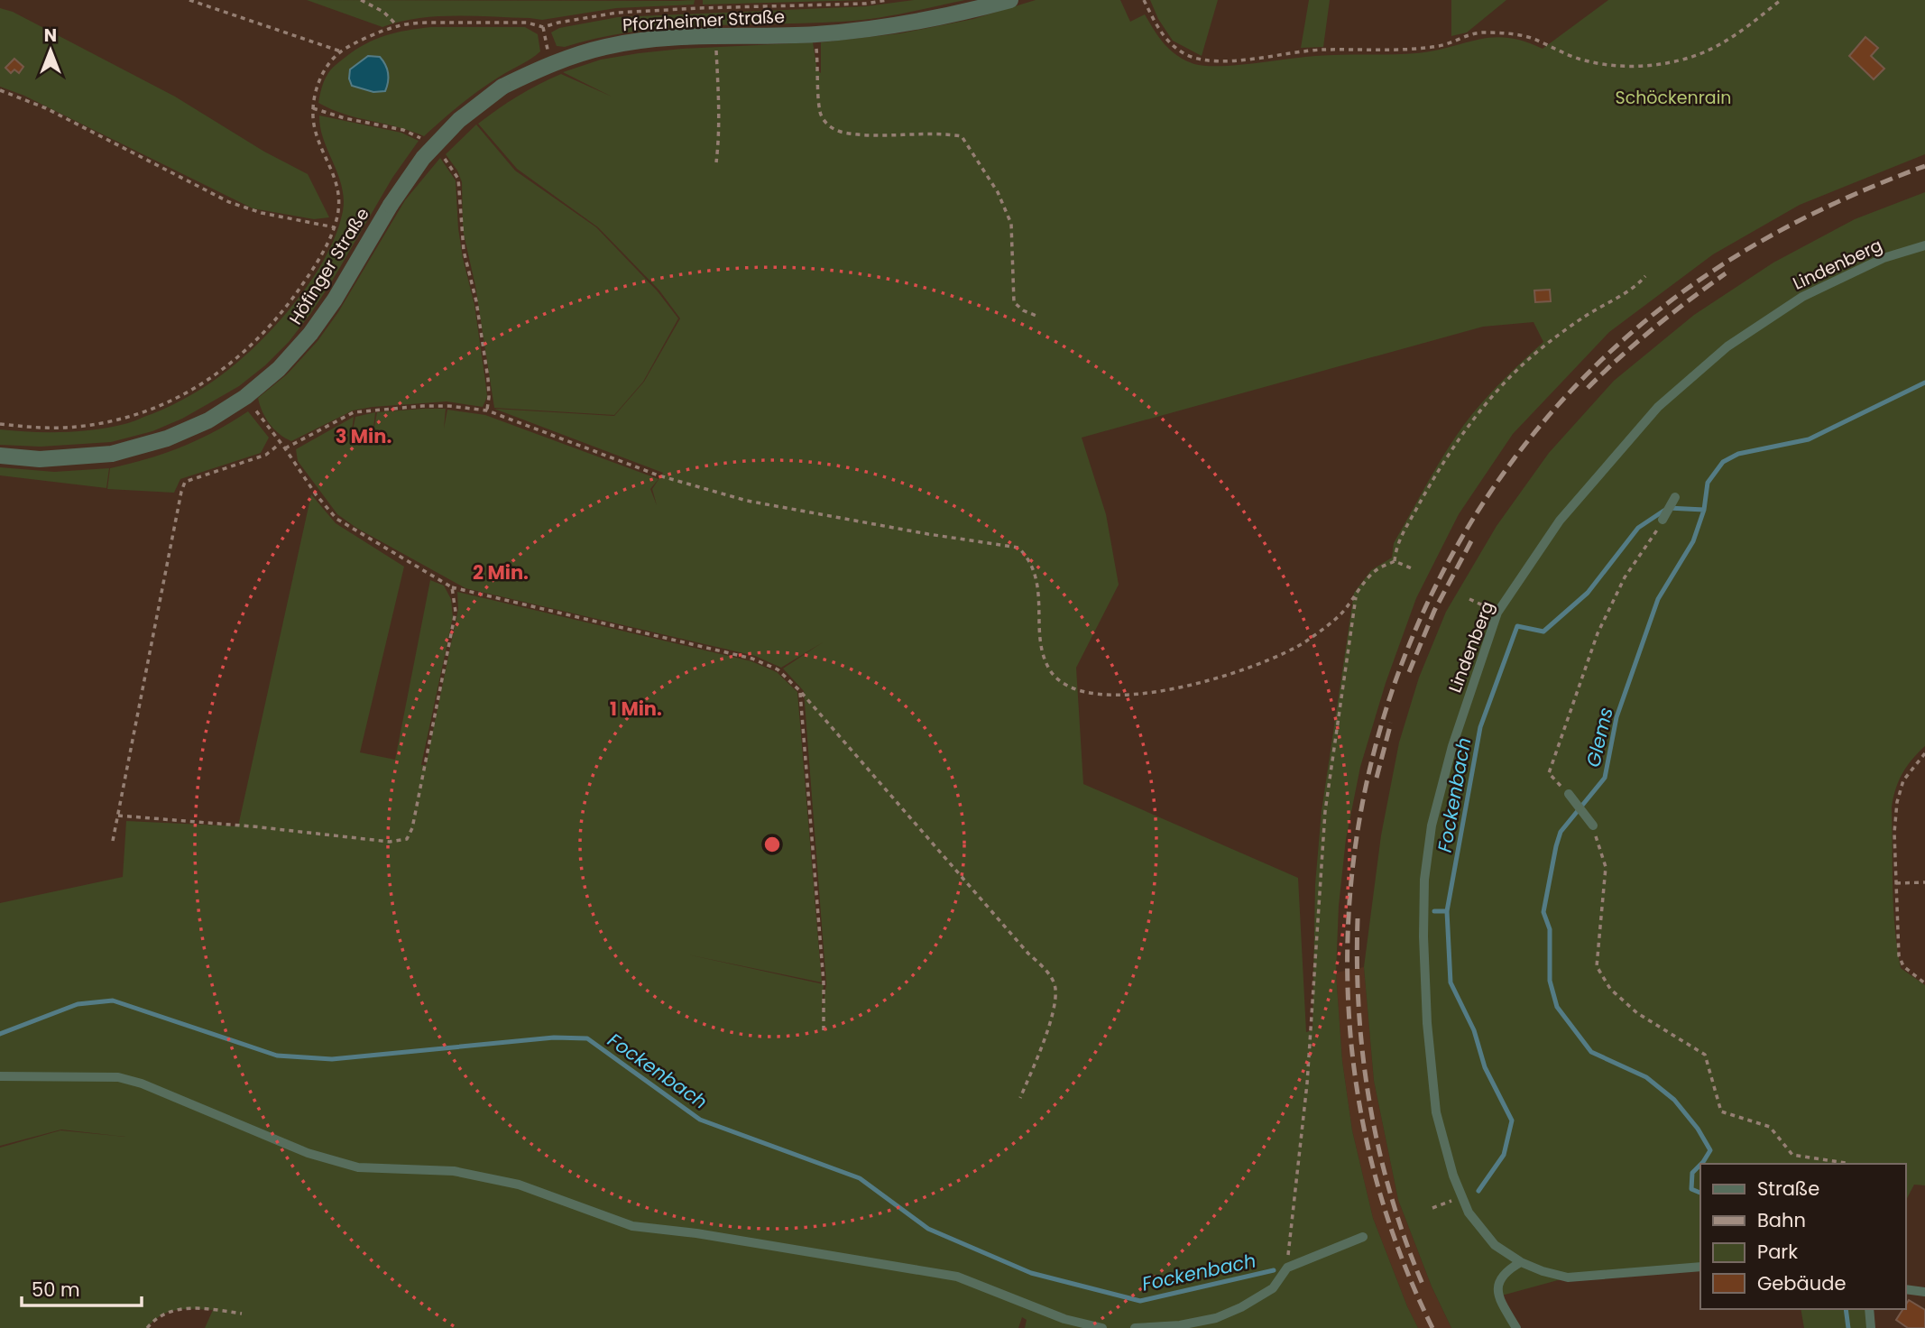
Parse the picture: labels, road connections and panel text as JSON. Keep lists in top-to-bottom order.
{
  "streets": {
    "street": ["Pforzheimer Straße", "Höfinger Straße"],
    "lane": ["Lindenberg"]
  },
  "crossings": [
    ["Pforzheimer Straße", "Höfinger Straße"]
  ],
  "water": ["Glems", "Fockenbach"],
  "parks": ["Schöckenrain"],
  "legend": [
    "Straße",
    "Bahn",
    "Park",
    "Gebäude"
  ],
  "scale_bar": "50 m",
  "north": "top",
  "rings": ["3 Min.", "2 Min.", "1 Min."]
}
